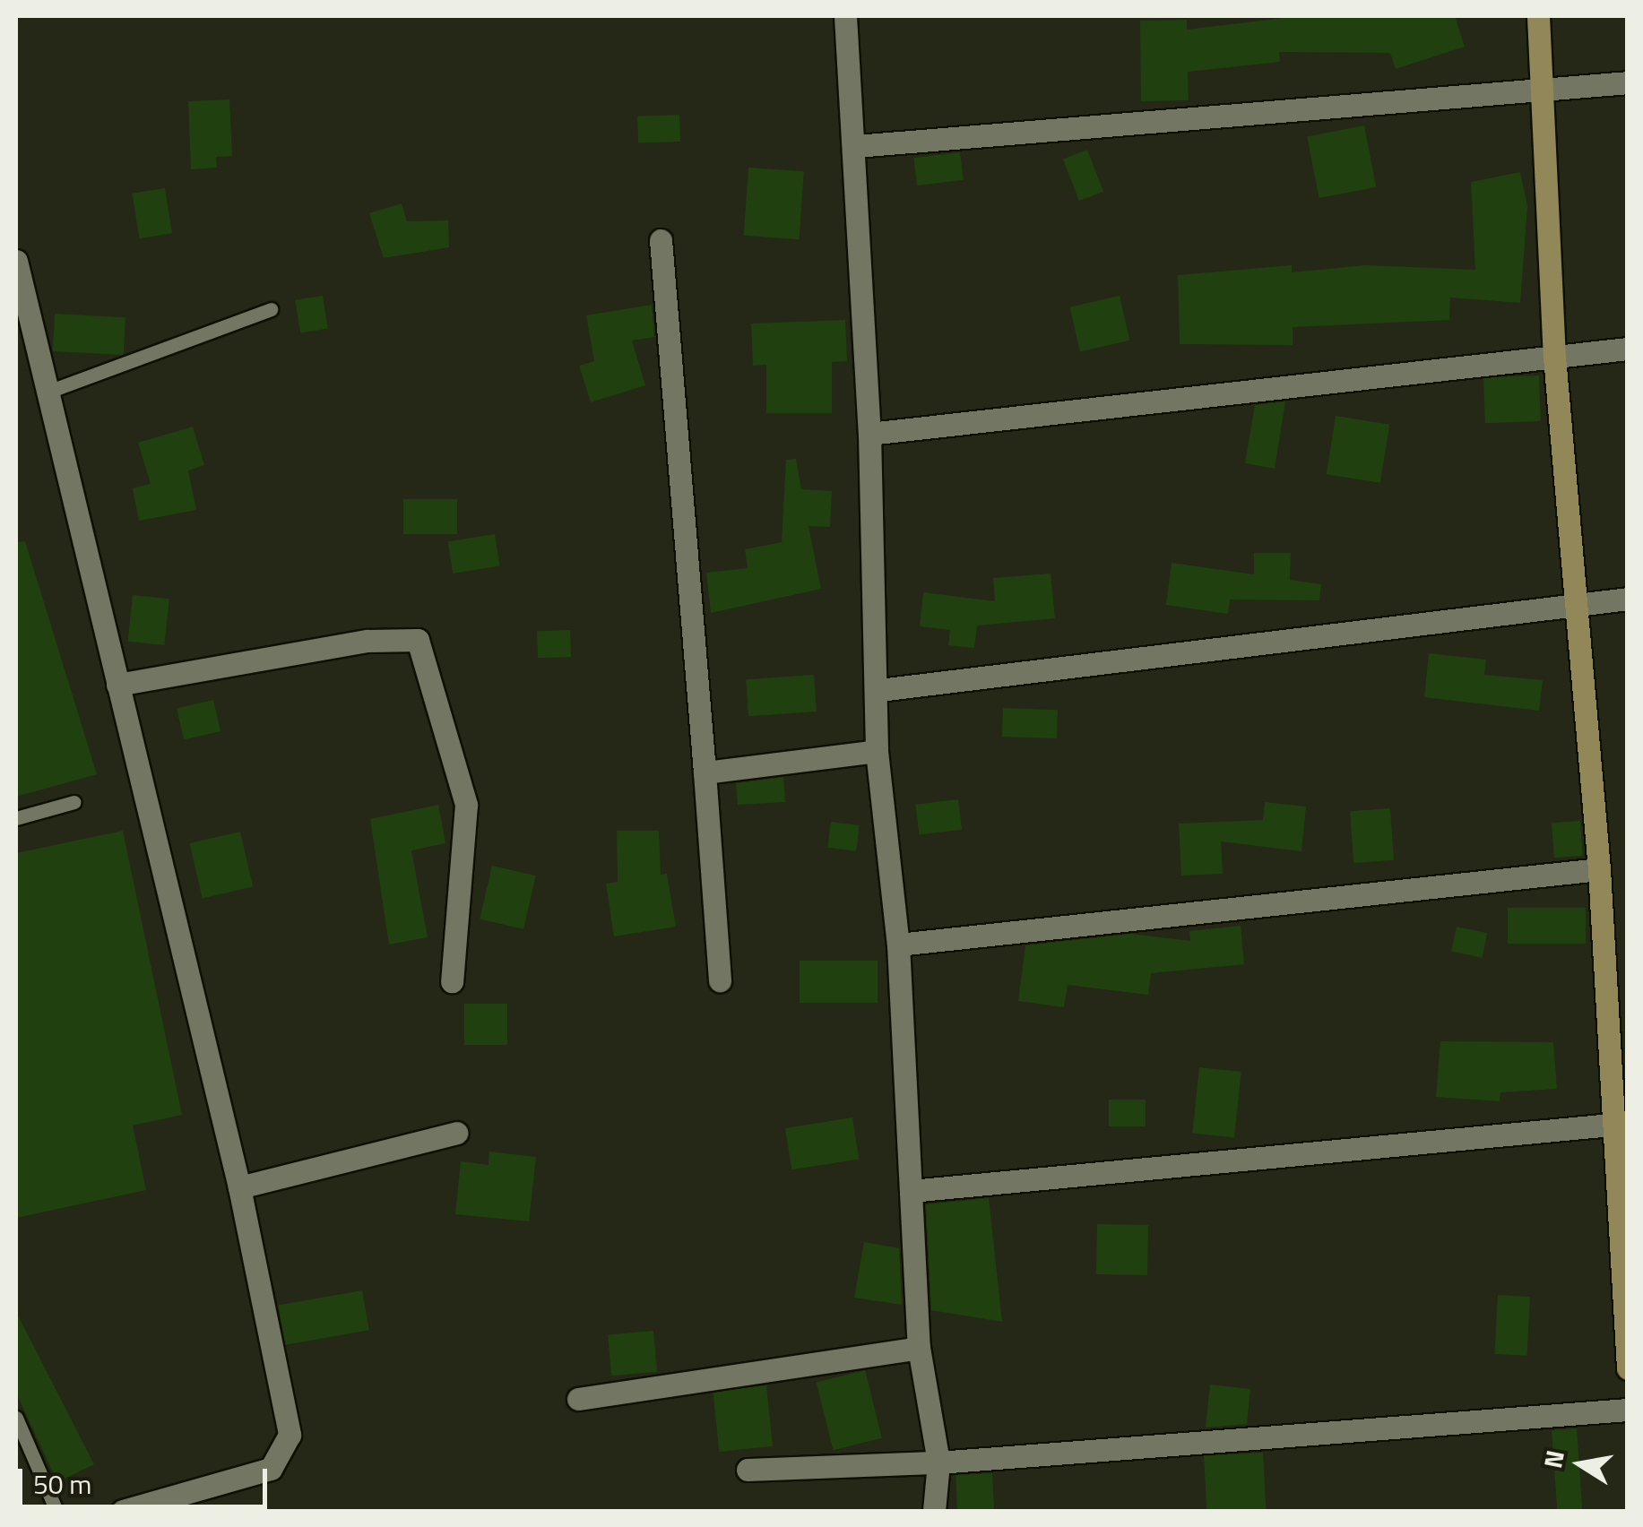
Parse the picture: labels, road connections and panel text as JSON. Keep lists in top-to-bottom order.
{
  "scale_bar": "50 m",
  "north": "left"
}
